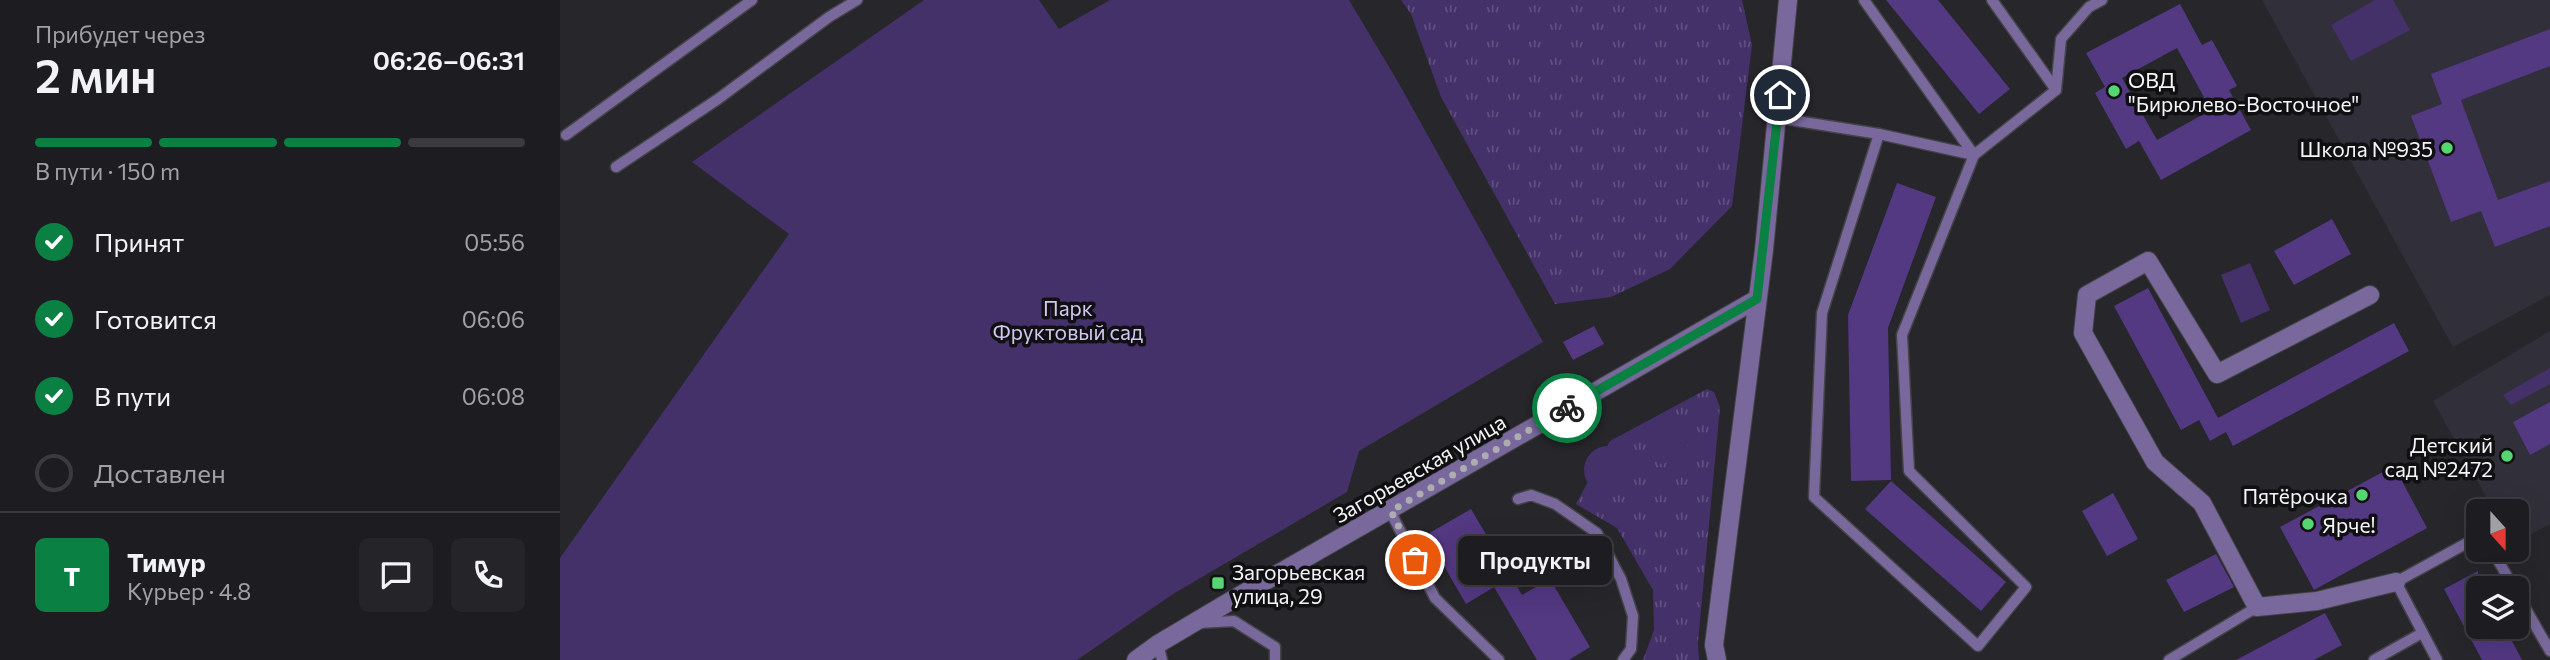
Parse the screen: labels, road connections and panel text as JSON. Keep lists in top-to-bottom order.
{
  "streets": {
    "street": ["Загорьевская улица"]
  },
  "parks": ["Парк Фруктовый сад"],
  "places": {
    "other": [
      "ОВД \"Бирюлево-Восточное\"",
      "Школа №935",
      "Детский сад №2472",
      "Пятёрочка",
      "Ярче!",
      "Продукты"
    ],
    "transit": ["Загорьевская улица, 29"]
  },
  "north": "bottom",
  "page": {
    "heading": ["2 мин", "Прибудет через", "06:26–06:31"],
    "panel": ["Тимур", "Курьер · 4.8"],
    "bar": "В пути · 150 m",
    "list": [
      ["Принят", "05:56"],
      ["Готовится", "06:06"],
      ["В пути", "06:08"],
      "Доставлен"
    ],
    "bubble": "Продукты",
    "round": "Т"
  }
}
